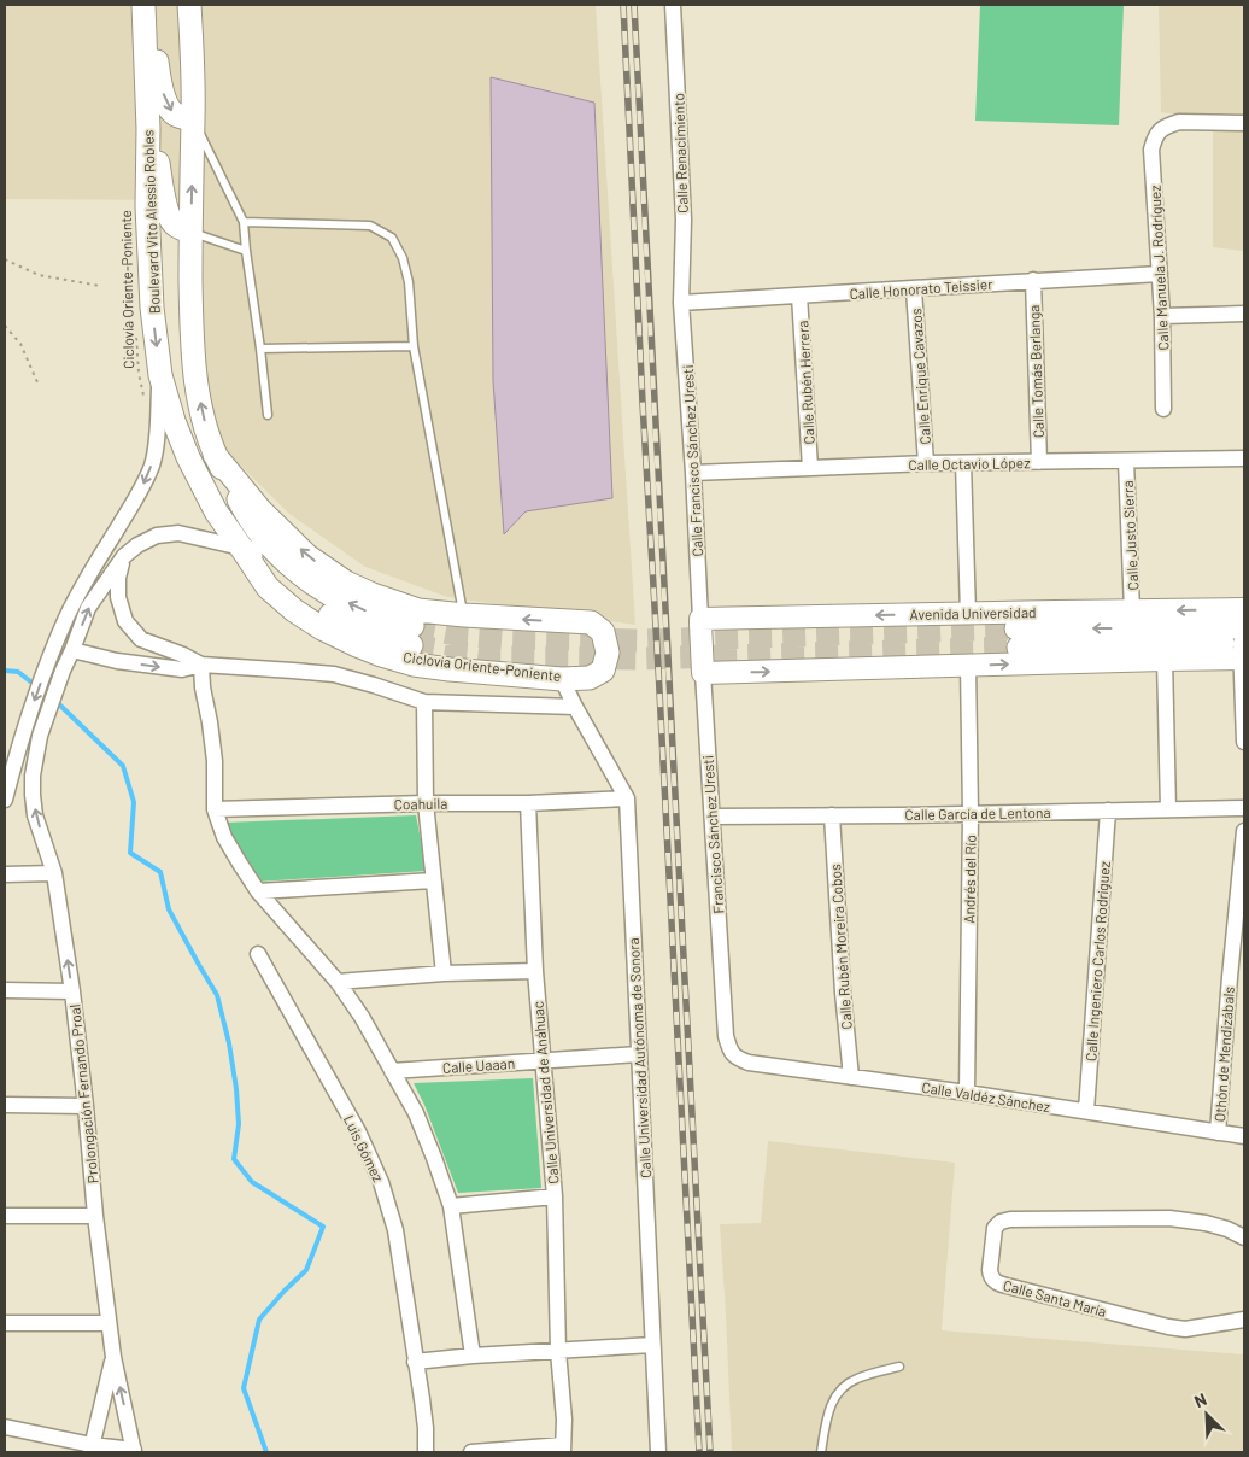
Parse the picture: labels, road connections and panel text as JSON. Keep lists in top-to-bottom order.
{
  "streets": {
    "main road": ["Boulevard Vito Alessio Robles"],
    "street": [
      "Calle Renacimiento",
      "Calle Manuela J. Rodríguez",
      "Calle Honorato Teissier",
      "Calle Tomás Berlanga",
      "Calle Enrique Cavazos",
      "Calle Rubén Herrera",
      "Calle Francisco Sánchez Uresti",
      "Calle Octavio López",
      "Calle Justo Sierra",
      "Avenida Universidad",
      "Coahuila",
      "Calle García de Lentona",
      "Francisco Sánchez Uresti",
      "Andrés del Río",
      "Calle Rubén Moreira Cobos",
      "Calle Ingeniero Carlos Rodríguez",
      "Othón de Mendizábals",
      "Calle Universidad Autónoma de Sonora",
      "Calle Uaaan",
      "Calle Universidad de Anáhuac",
      "Prolongación Fernando Proal",
      "Calle Valdéz Sánchez",
      "Luis Gómez",
      "Calle Santa María"
    ],
    "path": ["Ciclovía Oriente-Poniente"]
  },
  "crossings": [
    ["Calle Renacimiento", "Calle Honorato Teissier"],
    ["Calle Renacimiento", "Calle Francisco Sánchez Uresti"],
    ["Calle Manuela J. Rodríguez", "Calle Honorato Teissier"],
    ["Calle Honorato Teissier", "Calle Tomás Berlanga"],
    ["Calle Honorato Teissier", "Calle Enrique Cavazos"],
    ["Calle Honorato Teissier", "Calle Rubén Herrera"],
    ["Calle Honorato Teissier", "Calle Francisco Sánchez Uresti"],
    ["Calle Tomás Berlanga", "Calle Octavio López"],
    ["Calle Enrique Cavazos", "Calle Octavio López"],
    ["Calle Rubén Herrera", "Calle Octavio López"],
    ["Calle Francisco Sánchez Uresti", "Calle Octavio López"],
    ["Calle Francisco Sánchez Uresti", "Avenida Universidad"],
    ["Calle Francisco Sánchez Uresti", "Francisco Sánchez Uresti"],
    ["Calle Octavio López", "Calle Justo Sierra"],
    ["Calle Justo Sierra", "Avenida Universidad"],
    ["Avenida Universidad", "Francisco Sánchez Uresti"],
    ["Coahuila", "Calle Universidad Autónoma de Sonora"],
    ["Coahuila", "Calle Universidad de Anáhuac"],
    ["Calle García de Lentona", "Francisco Sánchez Uresti"],
    ["Calle García de Lentona", "Andrés del Río"],
    ["Calle García de Lentona", "Calle Rubén Moreira Cobos"],
    ["Calle García de Lentona", "Calle Ingeniero Carlos Rodríguez"],
    ["Francisco Sánchez Uresti", "Calle Valdéz Sánchez"],
    ["Andrés del Río", "Calle Valdéz Sánchez"],
    ["Calle Rubén Moreira Cobos", "Calle Valdéz Sánchez"],
    ["Calle Ingeniero Carlos Rodríguez", "Calle Valdéz Sánchez"],
    ["Othón de Mendizábals", "Calle Valdéz Sánchez"],
    ["Calle Universidad Autónoma de Sonora", "Calle Uaaan"],
    ["Calle Uaaan", "Calle Universidad de Anáhuac"]
  ],
  "north": "top left"
}
